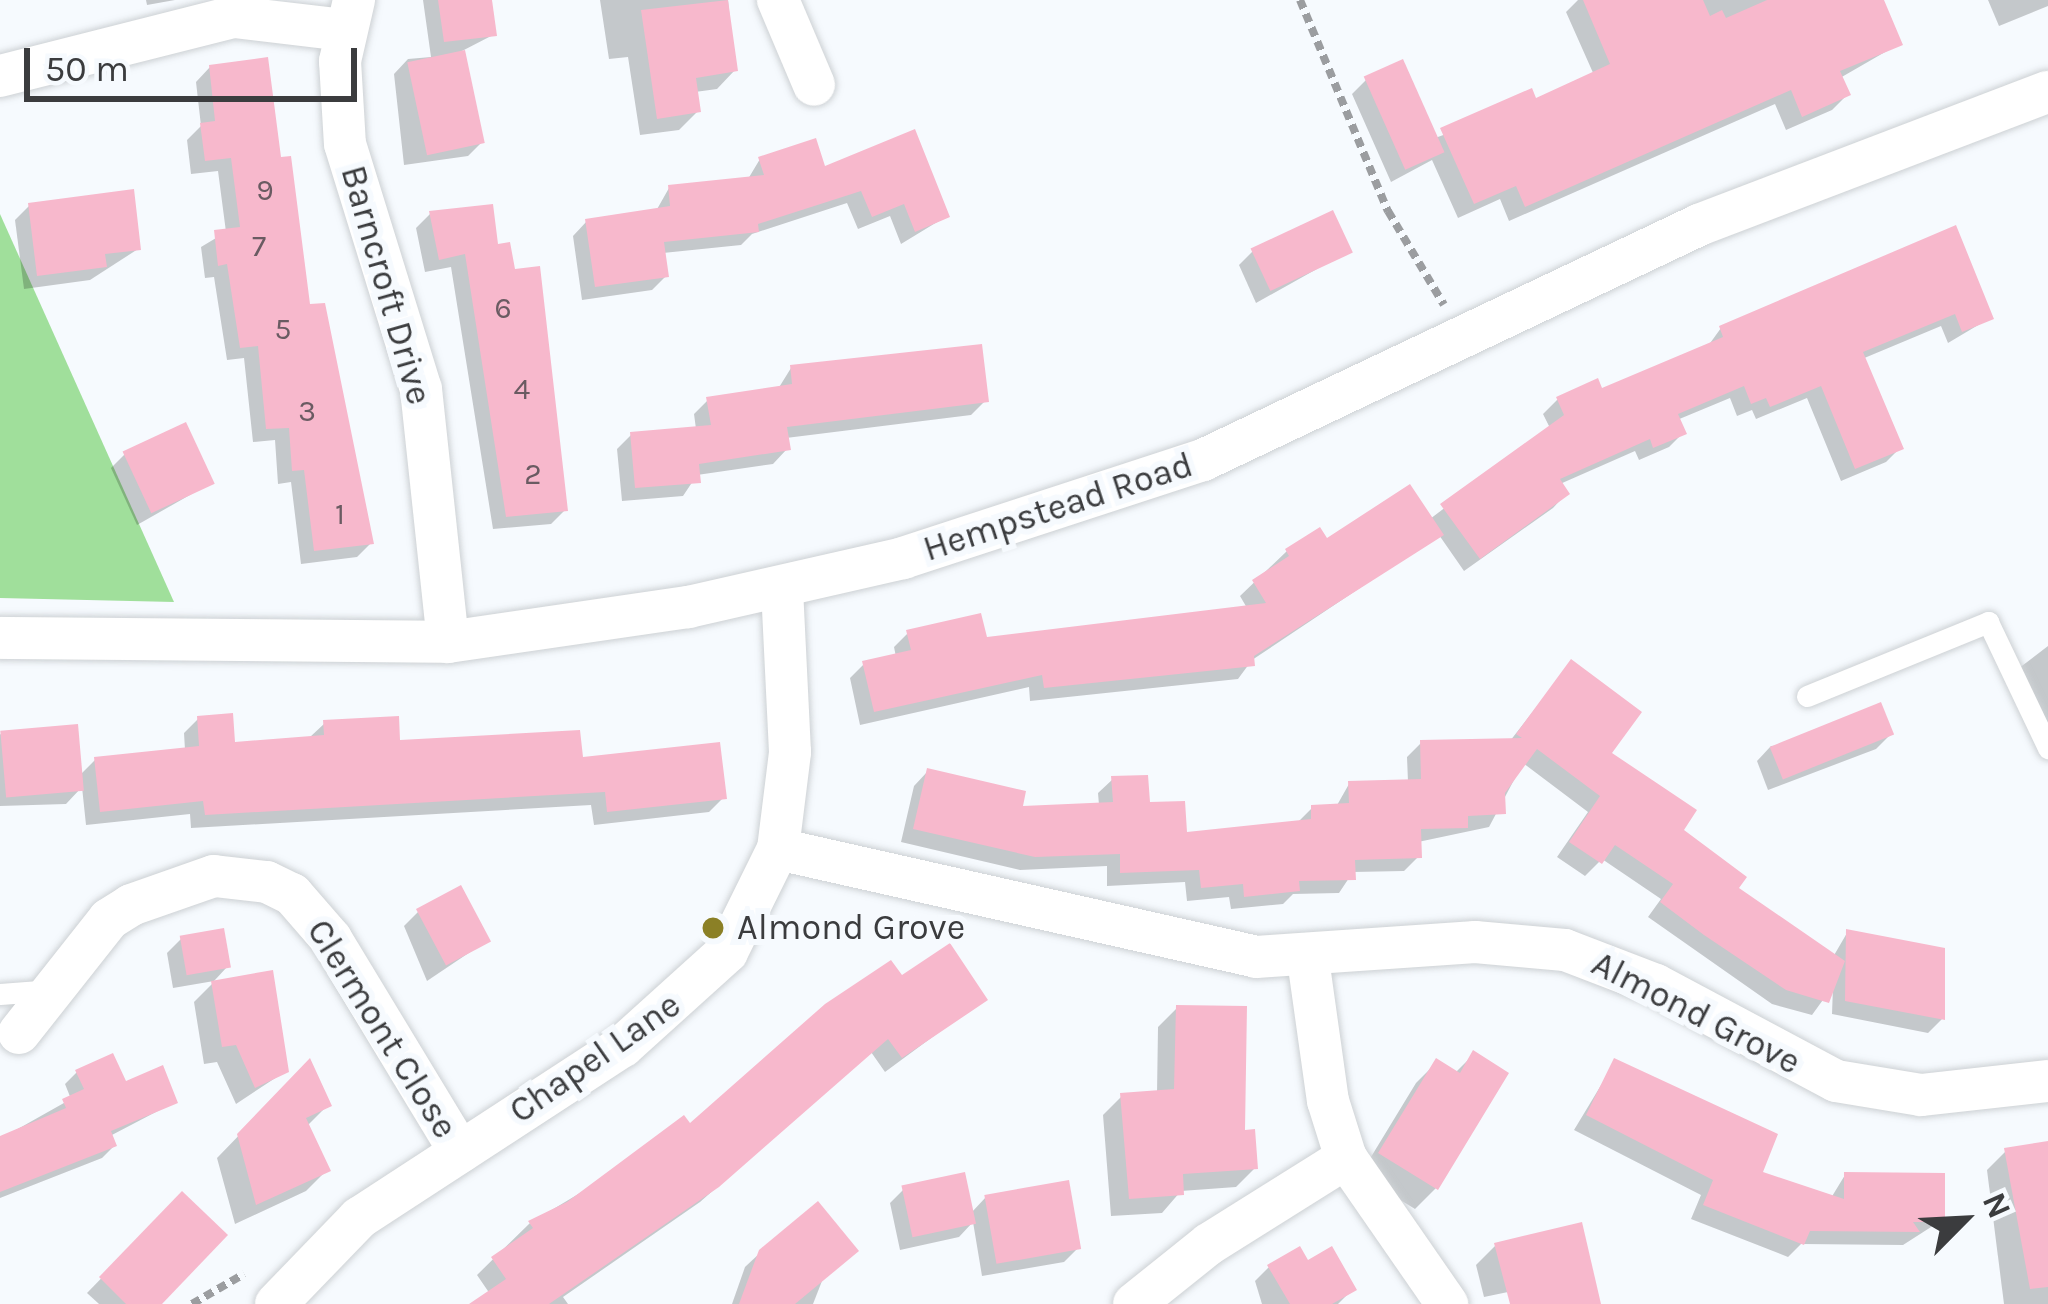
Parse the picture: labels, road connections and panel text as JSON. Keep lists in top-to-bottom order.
{
  "streets": {
    "street": [
      "Barncroft Drive",
      "Hempstead Road",
      "Almond Grove",
      "Clermont Close",
      "Chapel Lane"
    ]
  },
  "crossings": [
    ["Barncroft Drive", "Hempstead Road"],
    ["Hempstead Road", "Chapel Lane"],
    ["Almond Grove", "Chapel Lane"],
    ["Clermont Close", "Chapel Lane"]
  ],
  "places": ["Almond Grove"],
  "house_numbers": [
    "9",
    "7",
    "6",
    "5",
    "4",
    "3",
    "2",
    "1"
  ],
  "scale_bar": "50 m",
  "north": "top right"
}
